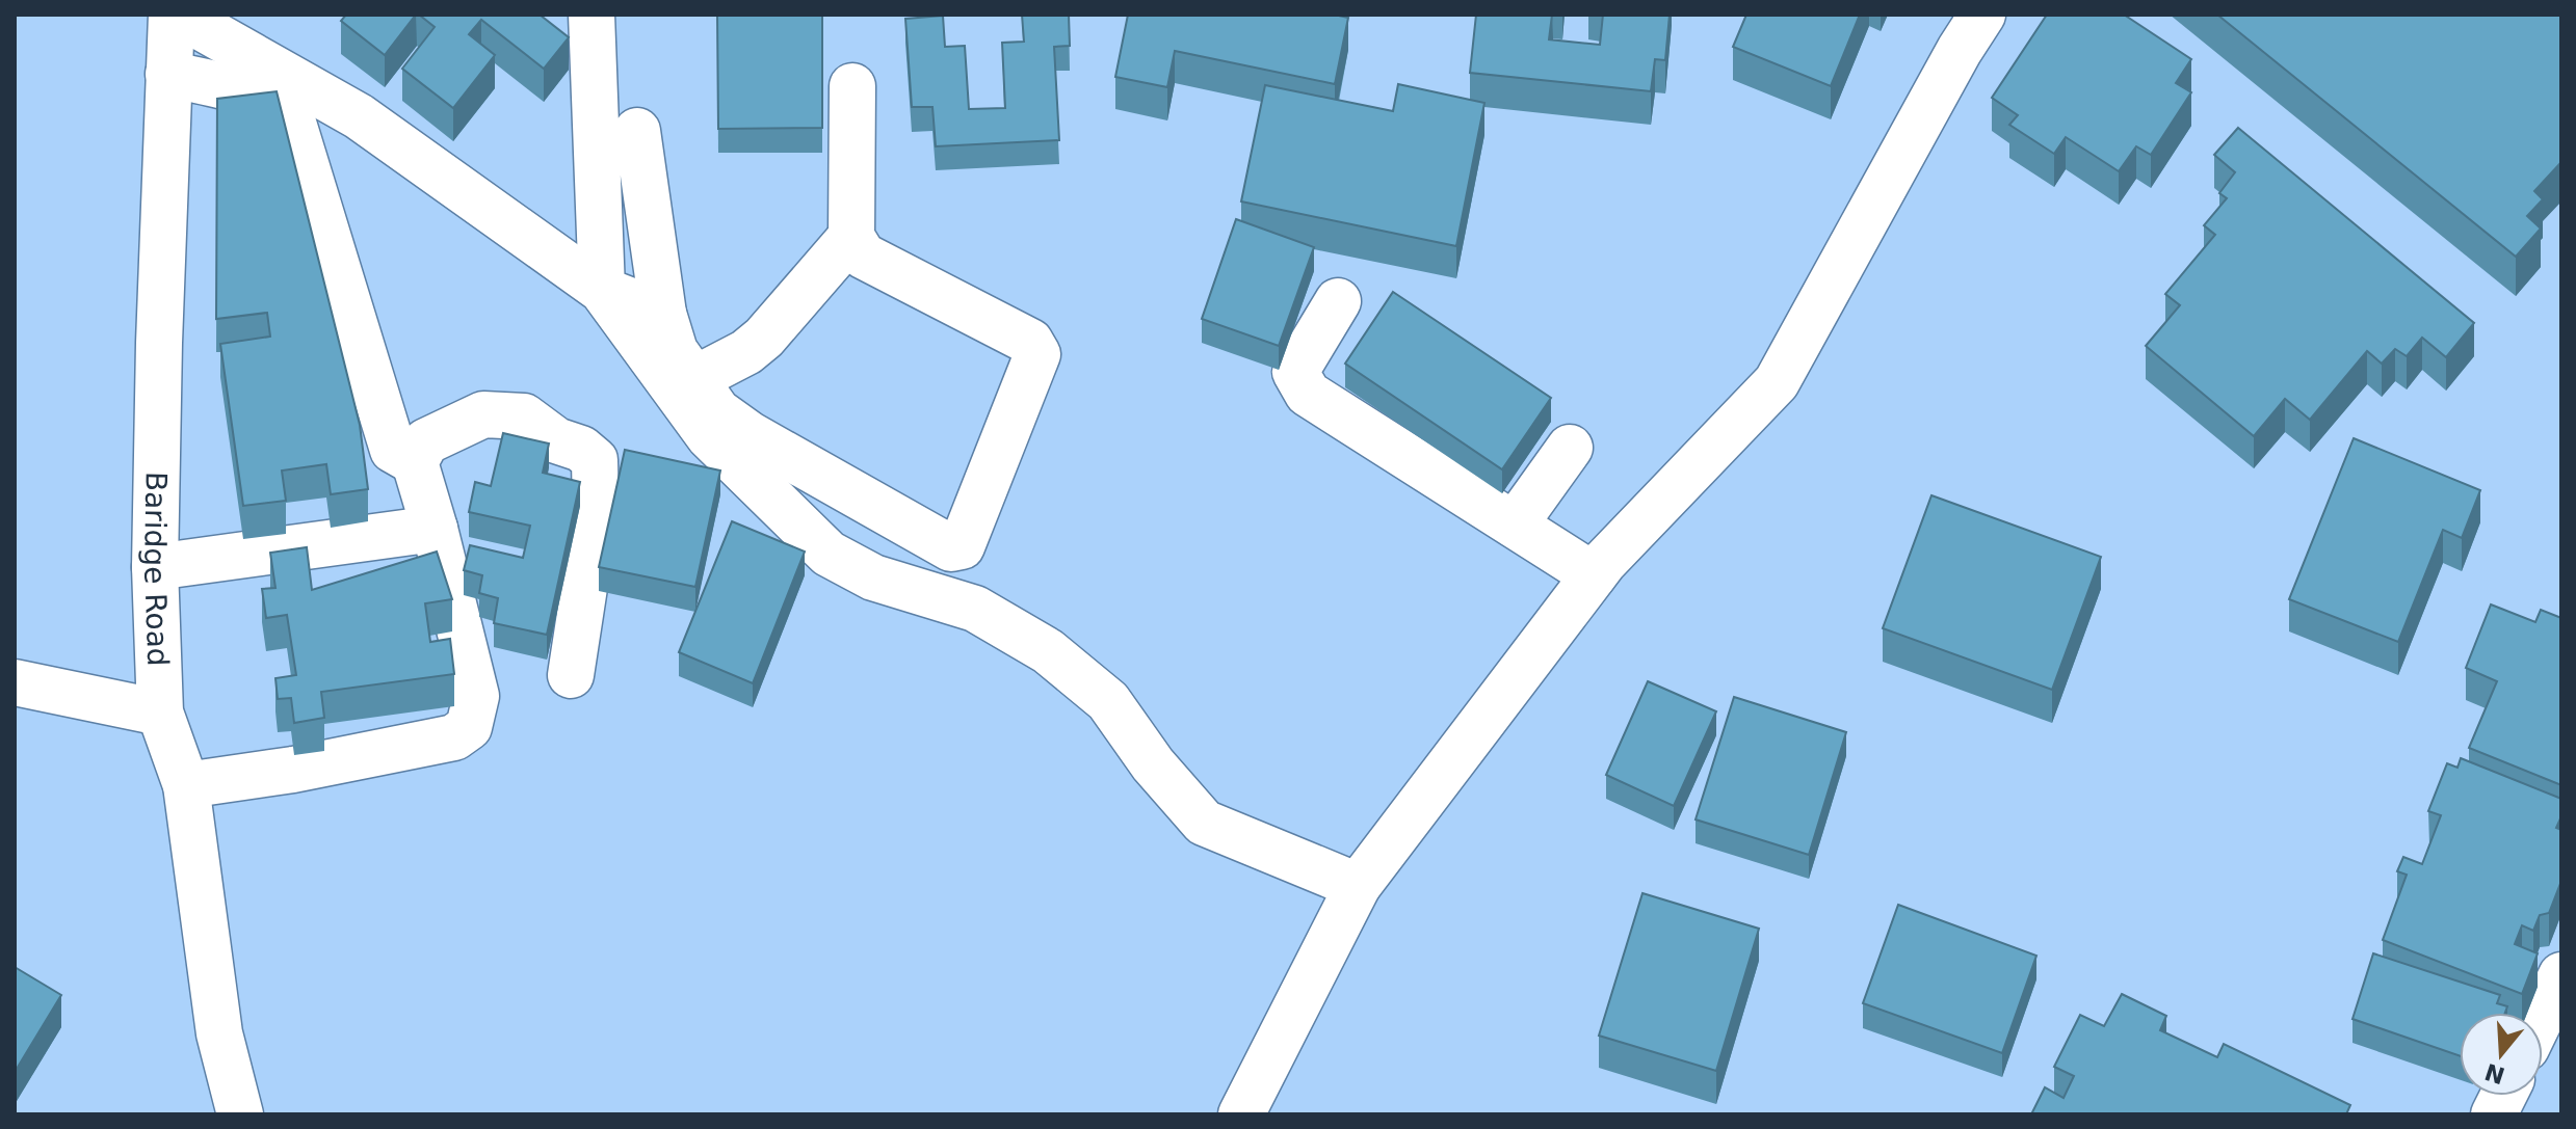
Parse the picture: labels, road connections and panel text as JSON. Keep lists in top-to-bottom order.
{
  "streets": {
    "street": ["Baridge Road"]
  },
  "north": "bottom"
}
